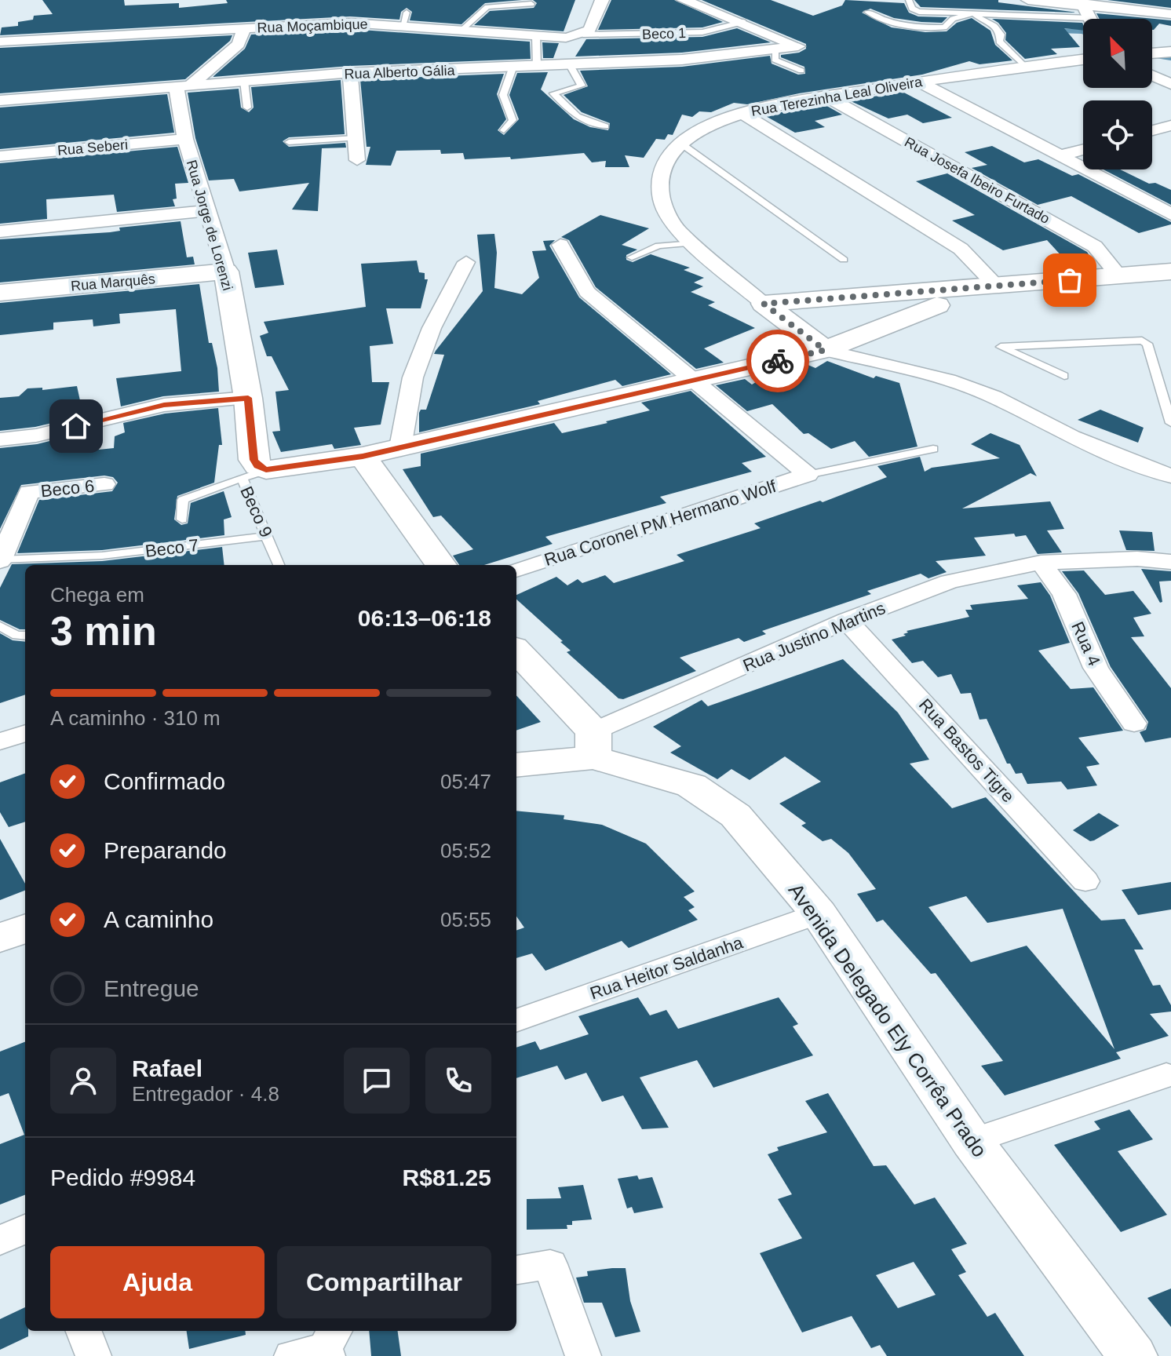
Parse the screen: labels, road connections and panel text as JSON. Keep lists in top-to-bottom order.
{
  "streets": {
    "street": [
      "Rua Moçambique",
      "Rua Alberto Gália",
      "Rua Terezinha Leal Oliveira",
      "Rua Seberi",
      "Rua Josefa Ibeiro Furtado",
      "Rua Jorge de Lorenzi",
      "Rua Marquês",
      "Beco 6",
      "Rua Coronel PM Hermano Wolf",
      "Rua Justino Martins",
      "Rua 4",
      "Rua Bastos Tigre",
      "Rua Heitor Saldanha",
      "Avenida Delegado Ely Corrêa Prado"
    ],
    "lane": ["Beco 1", "Beco 9", "Beco 7"]
  },
  "crossings": [
    ["Rua Moçambique", "Beco 1"],
    ["Beco 1", "Rua Alberto Gália"],
    ["Rua Alberto Gália", "Rua Jorge de Lorenzi"],
    ["Rua Terezinha Leal Oliveira", "Rua Josefa Ibeiro Furtado"],
    ["Rua Seberi", "Rua Jorge de Lorenzi"],
    ["Rua Jorge de Lorenzi", "Rua Marquês"],
    ["Rua Jorge de Lorenzi", "Beco 9"],
    ["Beco 6", "Beco 7"],
    ["Beco 9", "Beco 7"],
    ["Rua Justino Martins", "Rua 4"],
    ["Rua Justino Martins", "Rua Bastos Tigre"],
    ["Rua Justino Martins", "Avenida Delegado Ely Corrêa Prado"],
    ["Rua Heitor Saldanha", "Avenida Delegado Ely Corrêa Prado"]
  ],
  "north": "top left",
  "page": {
    "heading": ["3 min", "Chega em", "06:13–06:18"],
    "panel": [
      "Rafael",
      "Entregador · 4.8",
      "Pedido #9984",
      "R$81.25"
    ],
    "bar": "A caminho · 310 m",
    "list": [
      ["Confirmado", "05:47"],
      ["Preparando", "05:52"],
      ["A caminho", "05:55"],
      "Entregue"
    ],
    "buttons": ["Ajuda", "Compartilhar"]
  }
}
